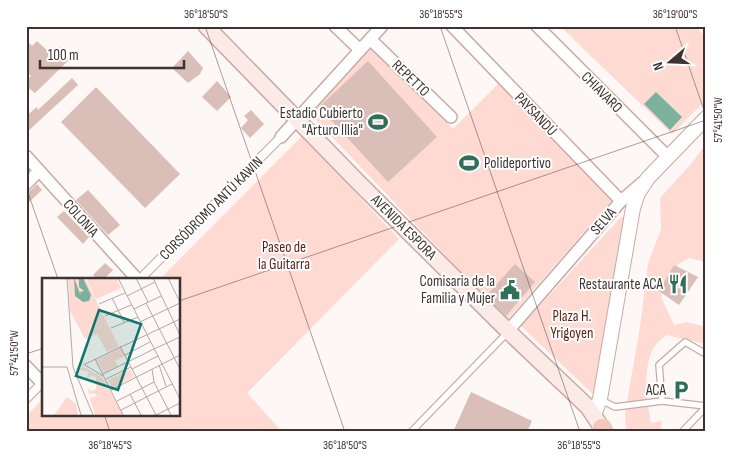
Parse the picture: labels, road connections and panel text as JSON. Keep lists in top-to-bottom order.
{
  "streets": {
    "main road": ["AVENIDA ESPORA"],
    "street": [
      "REPETTO",
      "CHIAVARO",
      "PAYSANDÚ",
      "CORSÓDROMO ANTÚ KAWIN",
      "COLONIA",
      "SELVA"
    ]
  },
  "crossings": [
    ["CHIAVARO", "SELVA"],
    ["PAYSANDÚ", "SELVA"],
    ["SELVA", "AVENIDA ESPORA"]
  ],
  "parks": ["Paseo de la Guitarra", "Plaza H. Yrigoyen"],
  "places": {
    "sports": ["Estadio Cubierto \"Arturo Illia\"", "Polideportivo"],
    "restaurant": ["Restaurante ACA"],
    "public building": ["Comisaria de la Familia y Mujer"],
    "parking": ["ACA"]
  },
  "scale_bar": "100 m",
  "north": "left",
  "coordinates": [
    "36°18'50\"S",
    "36°18'55\"S",
    "36°19'00\"S",
    "57°41'50\"W",
    "36°18'45\"S"
  ]
}
